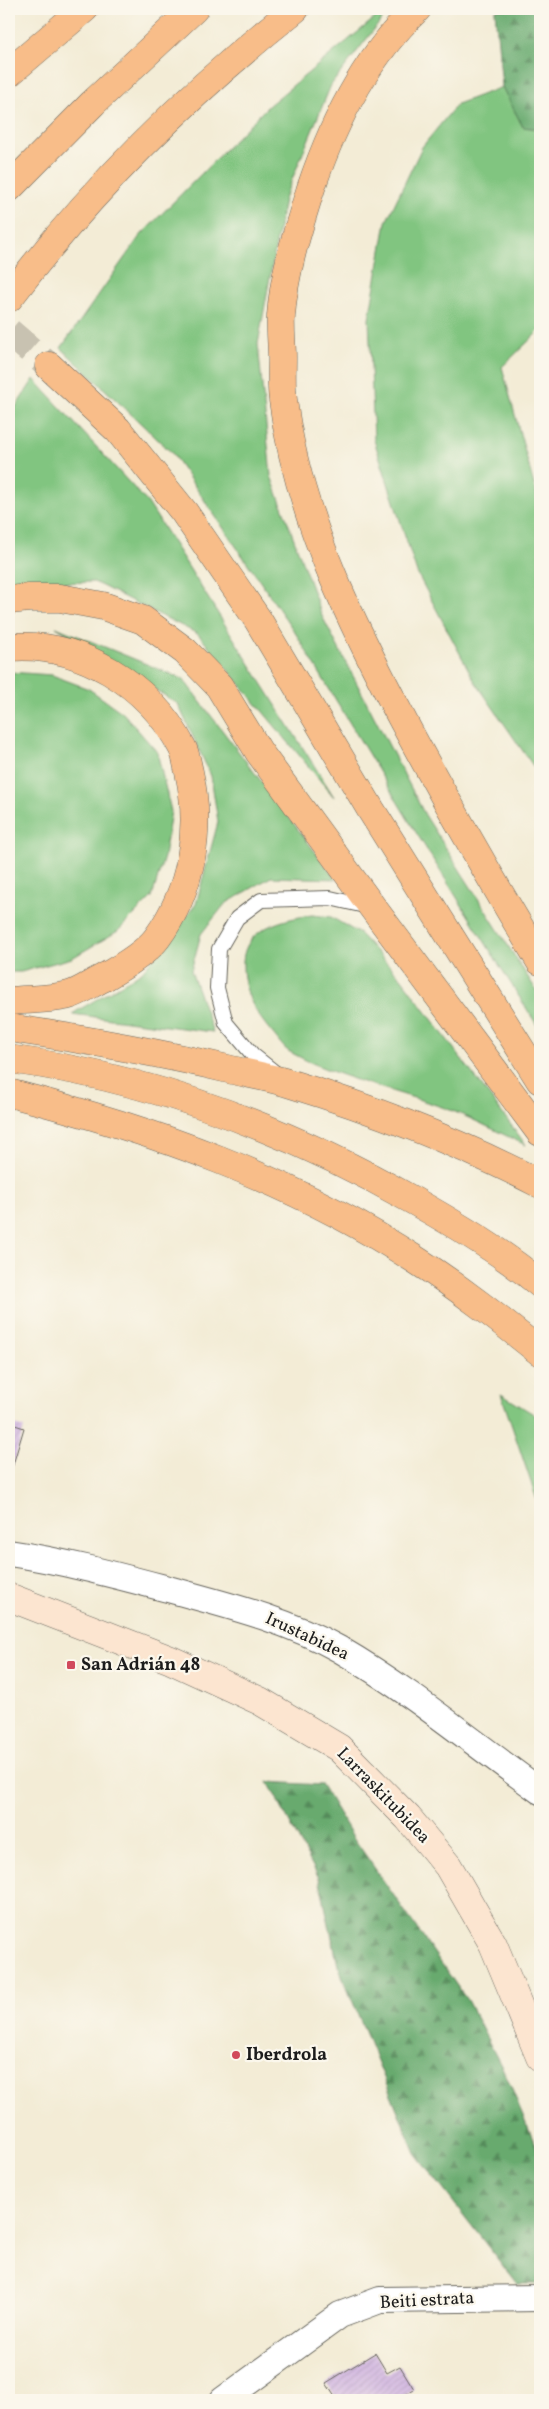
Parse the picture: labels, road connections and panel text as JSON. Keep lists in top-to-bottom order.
{
  "streets": {
    "street": ["Irustabidea", "Larraskitubidea", "Beiti estrata"]
  },
  "places": {
    "transit": ["San Adrián 48"],
    "other": ["Iberdrola"]
  }
}
